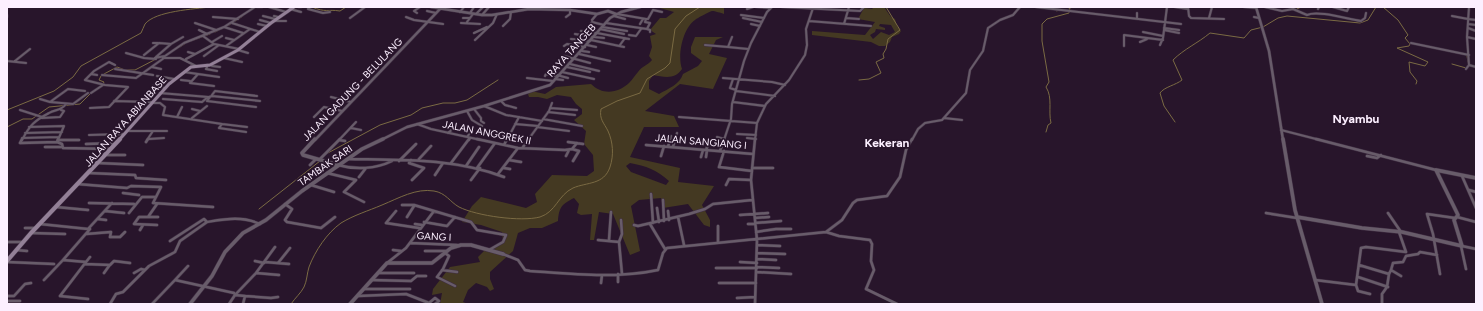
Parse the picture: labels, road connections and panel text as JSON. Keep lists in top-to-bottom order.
{
  "streets": {
    "main road": ["JALAN RAYA ABIANBASE"],
    "street": [
      "RAYA TANGEB",
      "JALAN GADUNG - BELULANG",
      "JALAN ANGGREK II",
      "JALAN SANGIANG I",
      "TAMBAK SARI",
      "GANG I"
    ]
  },
  "crossings": [
    ["RAYA TANGEB", "TAMBAK SARI"],
    ["JALAN GADUNG - BELULANG", "TAMBAK SARI"],
    ["JALAN ANGGREK II", "TAMBAK SARI"]
  ],
  "districts": ["Nyambu", "Kekeran"]
}
